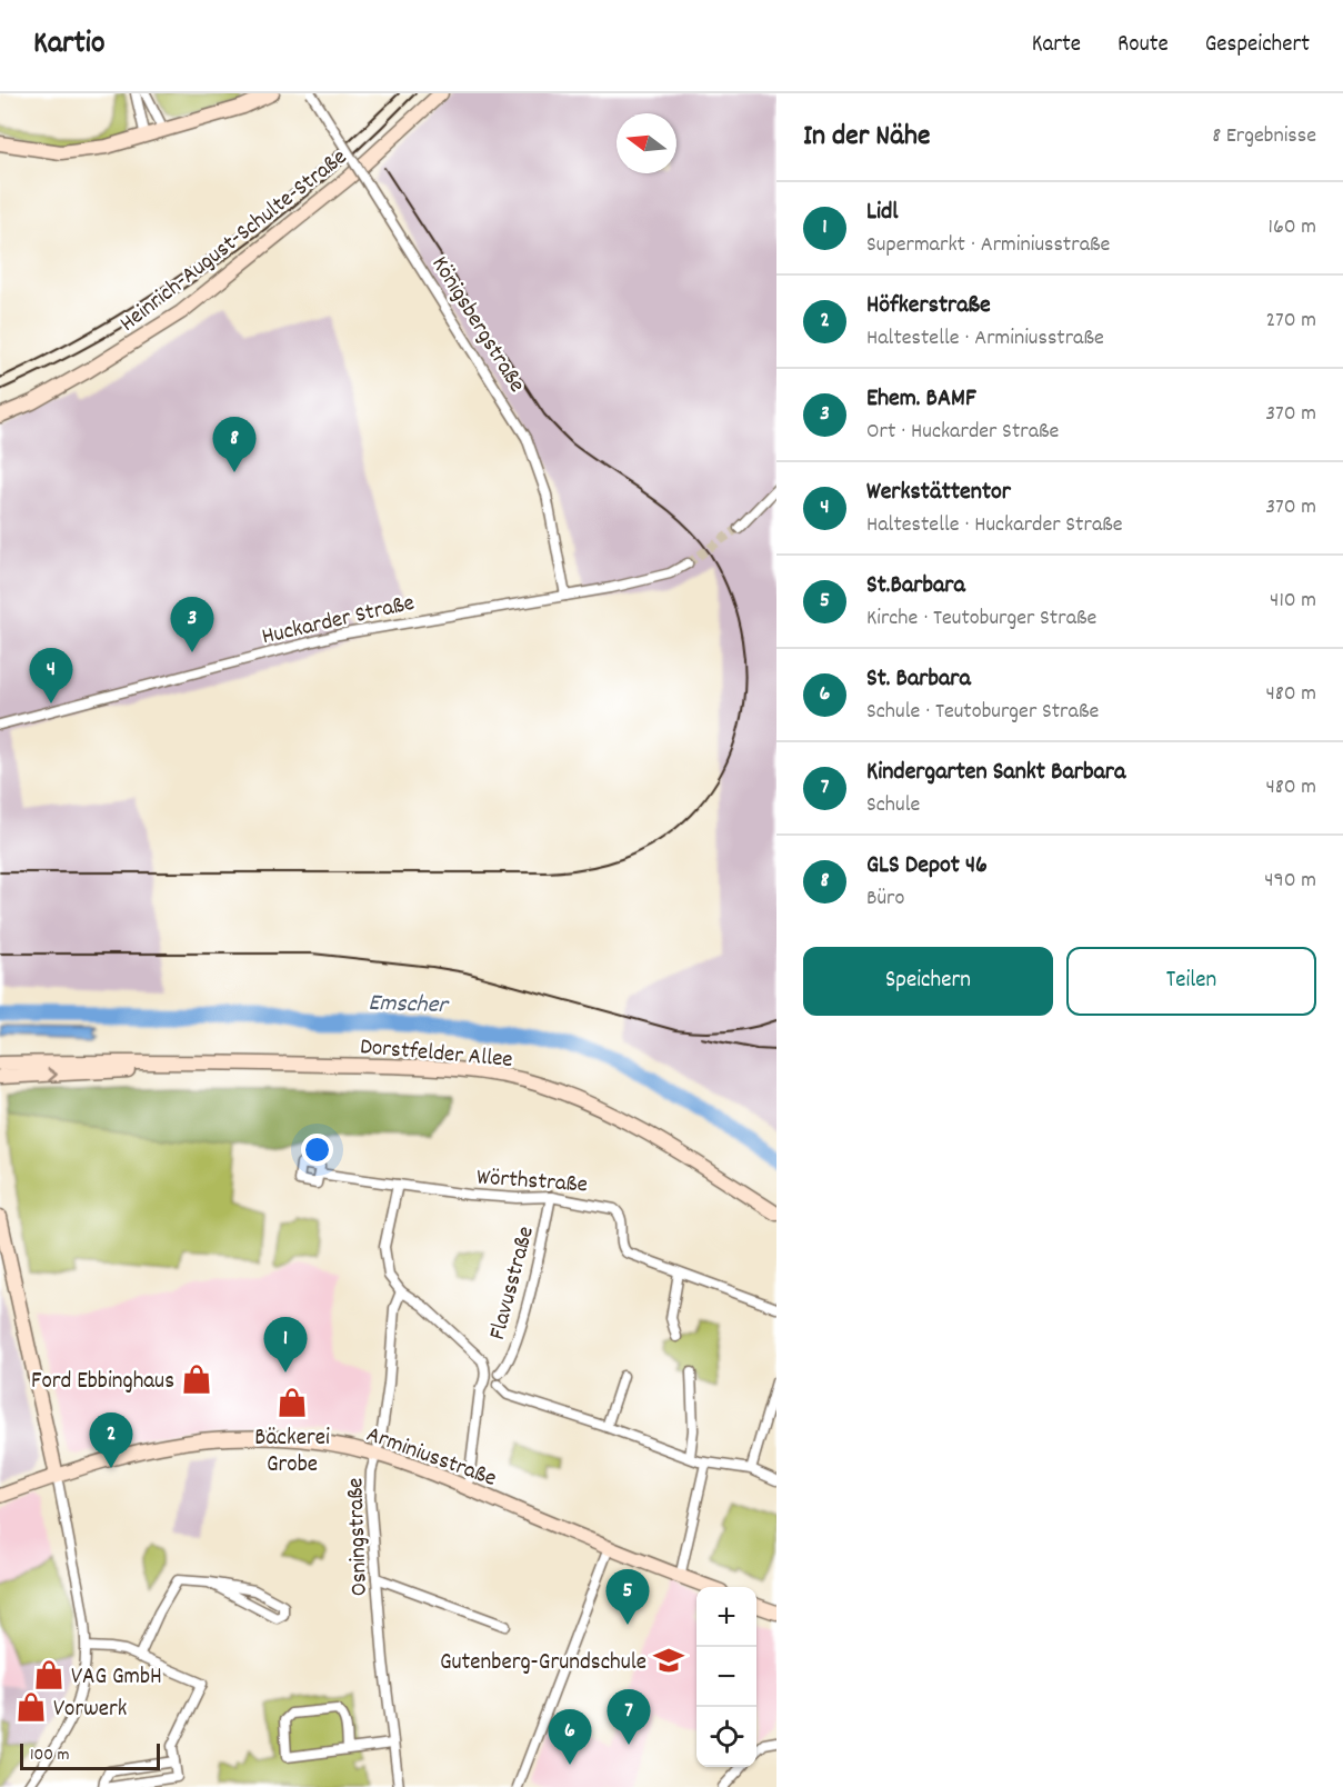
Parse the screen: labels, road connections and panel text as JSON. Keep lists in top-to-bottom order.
{
  "streets": {
    "main road": ["Heinrich-August-Schulte-Straße", "Dorstfelder Allee", "Arminiusstraße"],
    "street": [
      "Königsbergstraße",
      "Huckarder Straße",
      "Wörthstraße",
      "Flavusstraße",
      "Osningstraße"
    ]
  },
  "crossings": [
    ["Königsbergstraße", "Huckarder Straße"],
    ["Wörthstraße", "Flavusstraße"],
    ["Arminiusstraße", "Osningstraße"]
  ],
  "water": ["Emscher"],
  "places": {
    "shop": [
      "Ford Ebbinghaus",
      "Bäckerei Grobe",
      "VAG GmbH",
      "Vorwerk"
    ],
    "school or university": ["Gutenberg-Grundschule"]
  },
  "scale_bar": "100 m",
  "north": "left",
  "page": {
    "header": "Kartio",
    "nav": ["Karte", "Route", "Gespeichert"],
    "heading": ["In der Nähe", "8 Ergebnisse"],
    "list": [
      {
        "mark": "1",
        "name": "Lidl",
        "note": "Supermarkt · Arminiusstraße",
        "value": "160 m"
      },
      {
        "mark": "2",
        "name": "Höfkerstraße",
        "note": "Haltestelle · Arminiusstraße",
        "value": "270 m"
      },
      {
        "mark": "3",
        "name": "Ehem. BAMF",
        "note": "Ort · Huckarder Straße",
        "value": "370 m"
      },
      {
        "mark": "4",
        "name": "Werkstättentor",
        "note": "Haltestelle · Huckarder Straße",
        "value": "370 m"
      },
      {
        "mark": "5",
        "name": "St.Barbara",
        "note": "Kirche · Teutoburger Straße",
        "value": "410 m"
      },
      {
        "mark": "6",
        "name": "St. Barbara",
        "note": "Schule · Teutoburger Straße",
        "value": "480 m"
      },
      {
        "mark": "7",
        "name": "Kindergarten Sankt Barbara",
        "note": "Schule",
        "value": "480 m"
      },
      {
        "mark": "8",
        "name": "GLS Depot 46",
        "note": "Büro",
        "value": "490 m"
      }
    ],
    "pins": [
      "8",
      "3",
      "4",
      "1",
      "2",
      "5",
      "7",
      "6"
    ],
    "buttons": ["Speichern", "Teilen"],
    "map_buttons": ["+", "−"],
    "scale": "100 m"
  }
}
